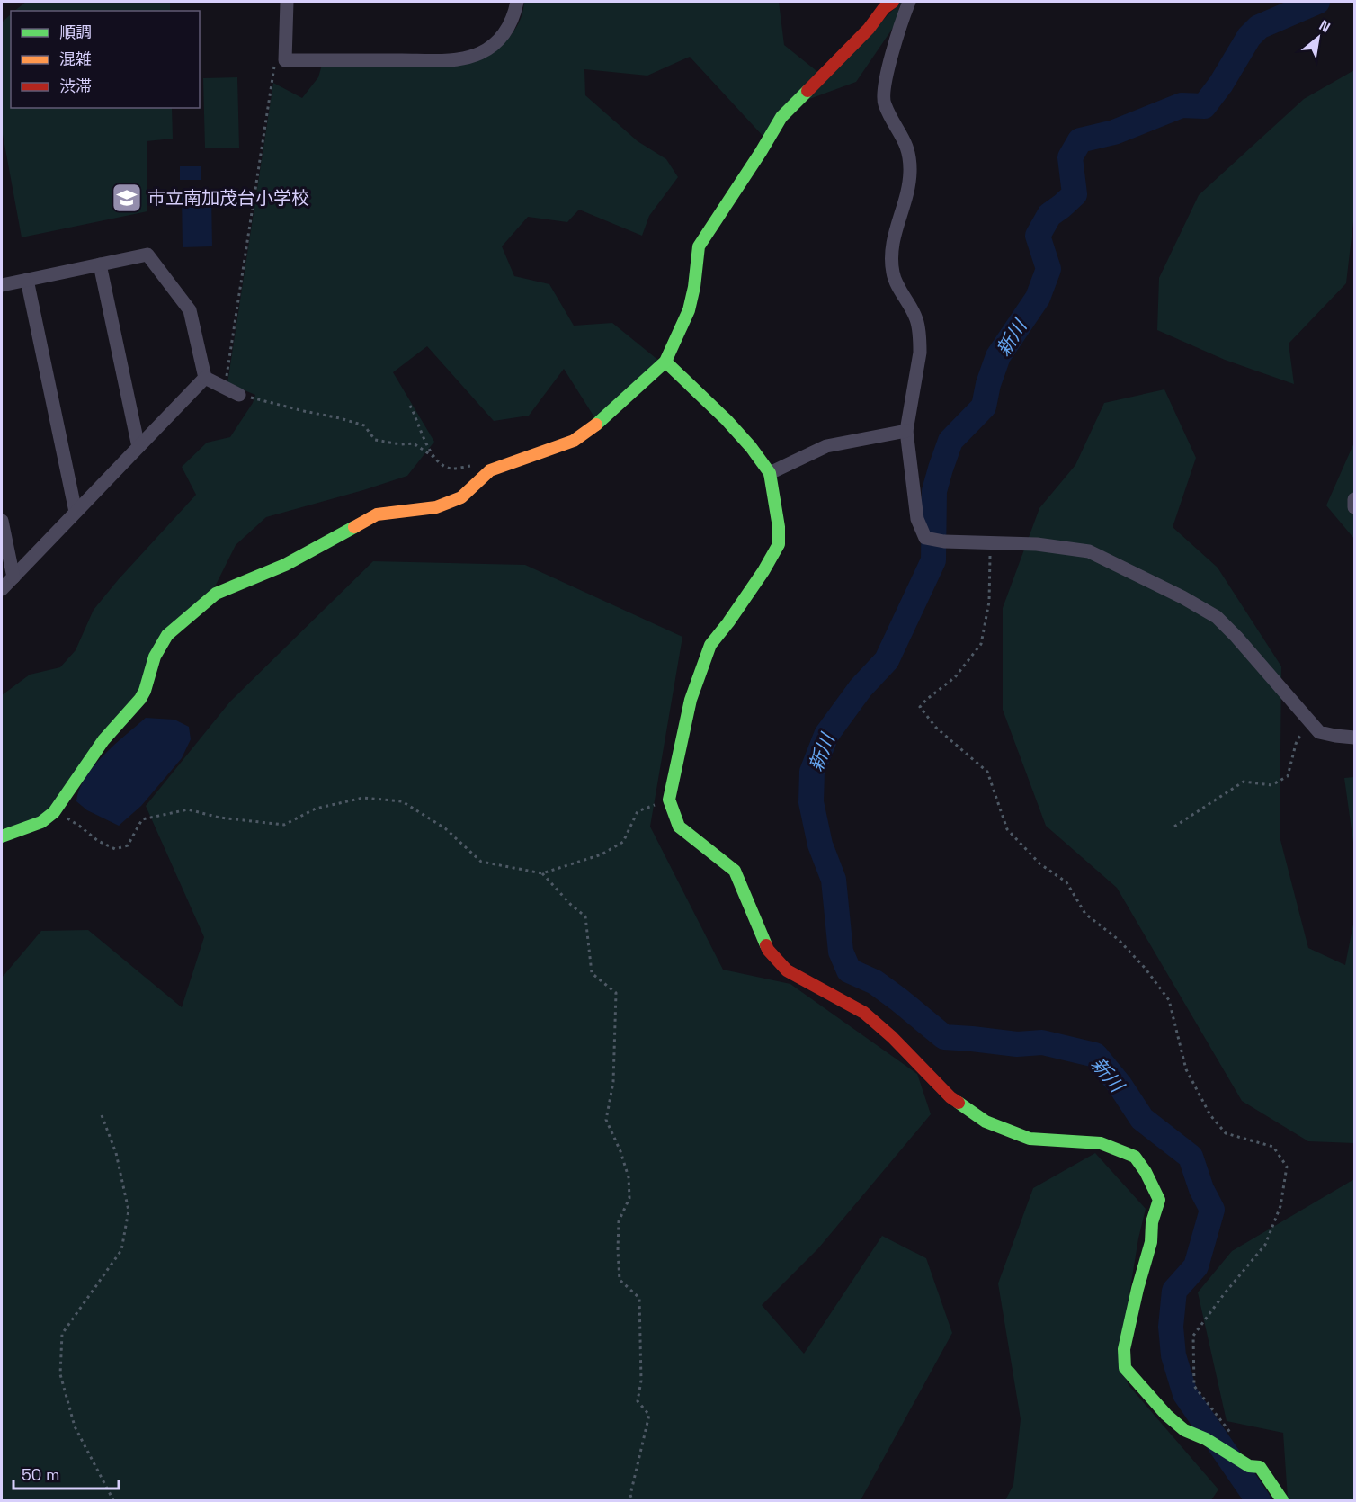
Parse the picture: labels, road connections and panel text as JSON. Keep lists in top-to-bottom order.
{
  "water": ["新川"],
  "places": {
    "school or university": ["市立南加茂台小学校"]
  },
  "legend": ["順調", "混雑", "渋滞"],
  "scale_bar": "50 m",
  "north": "top right"
}
